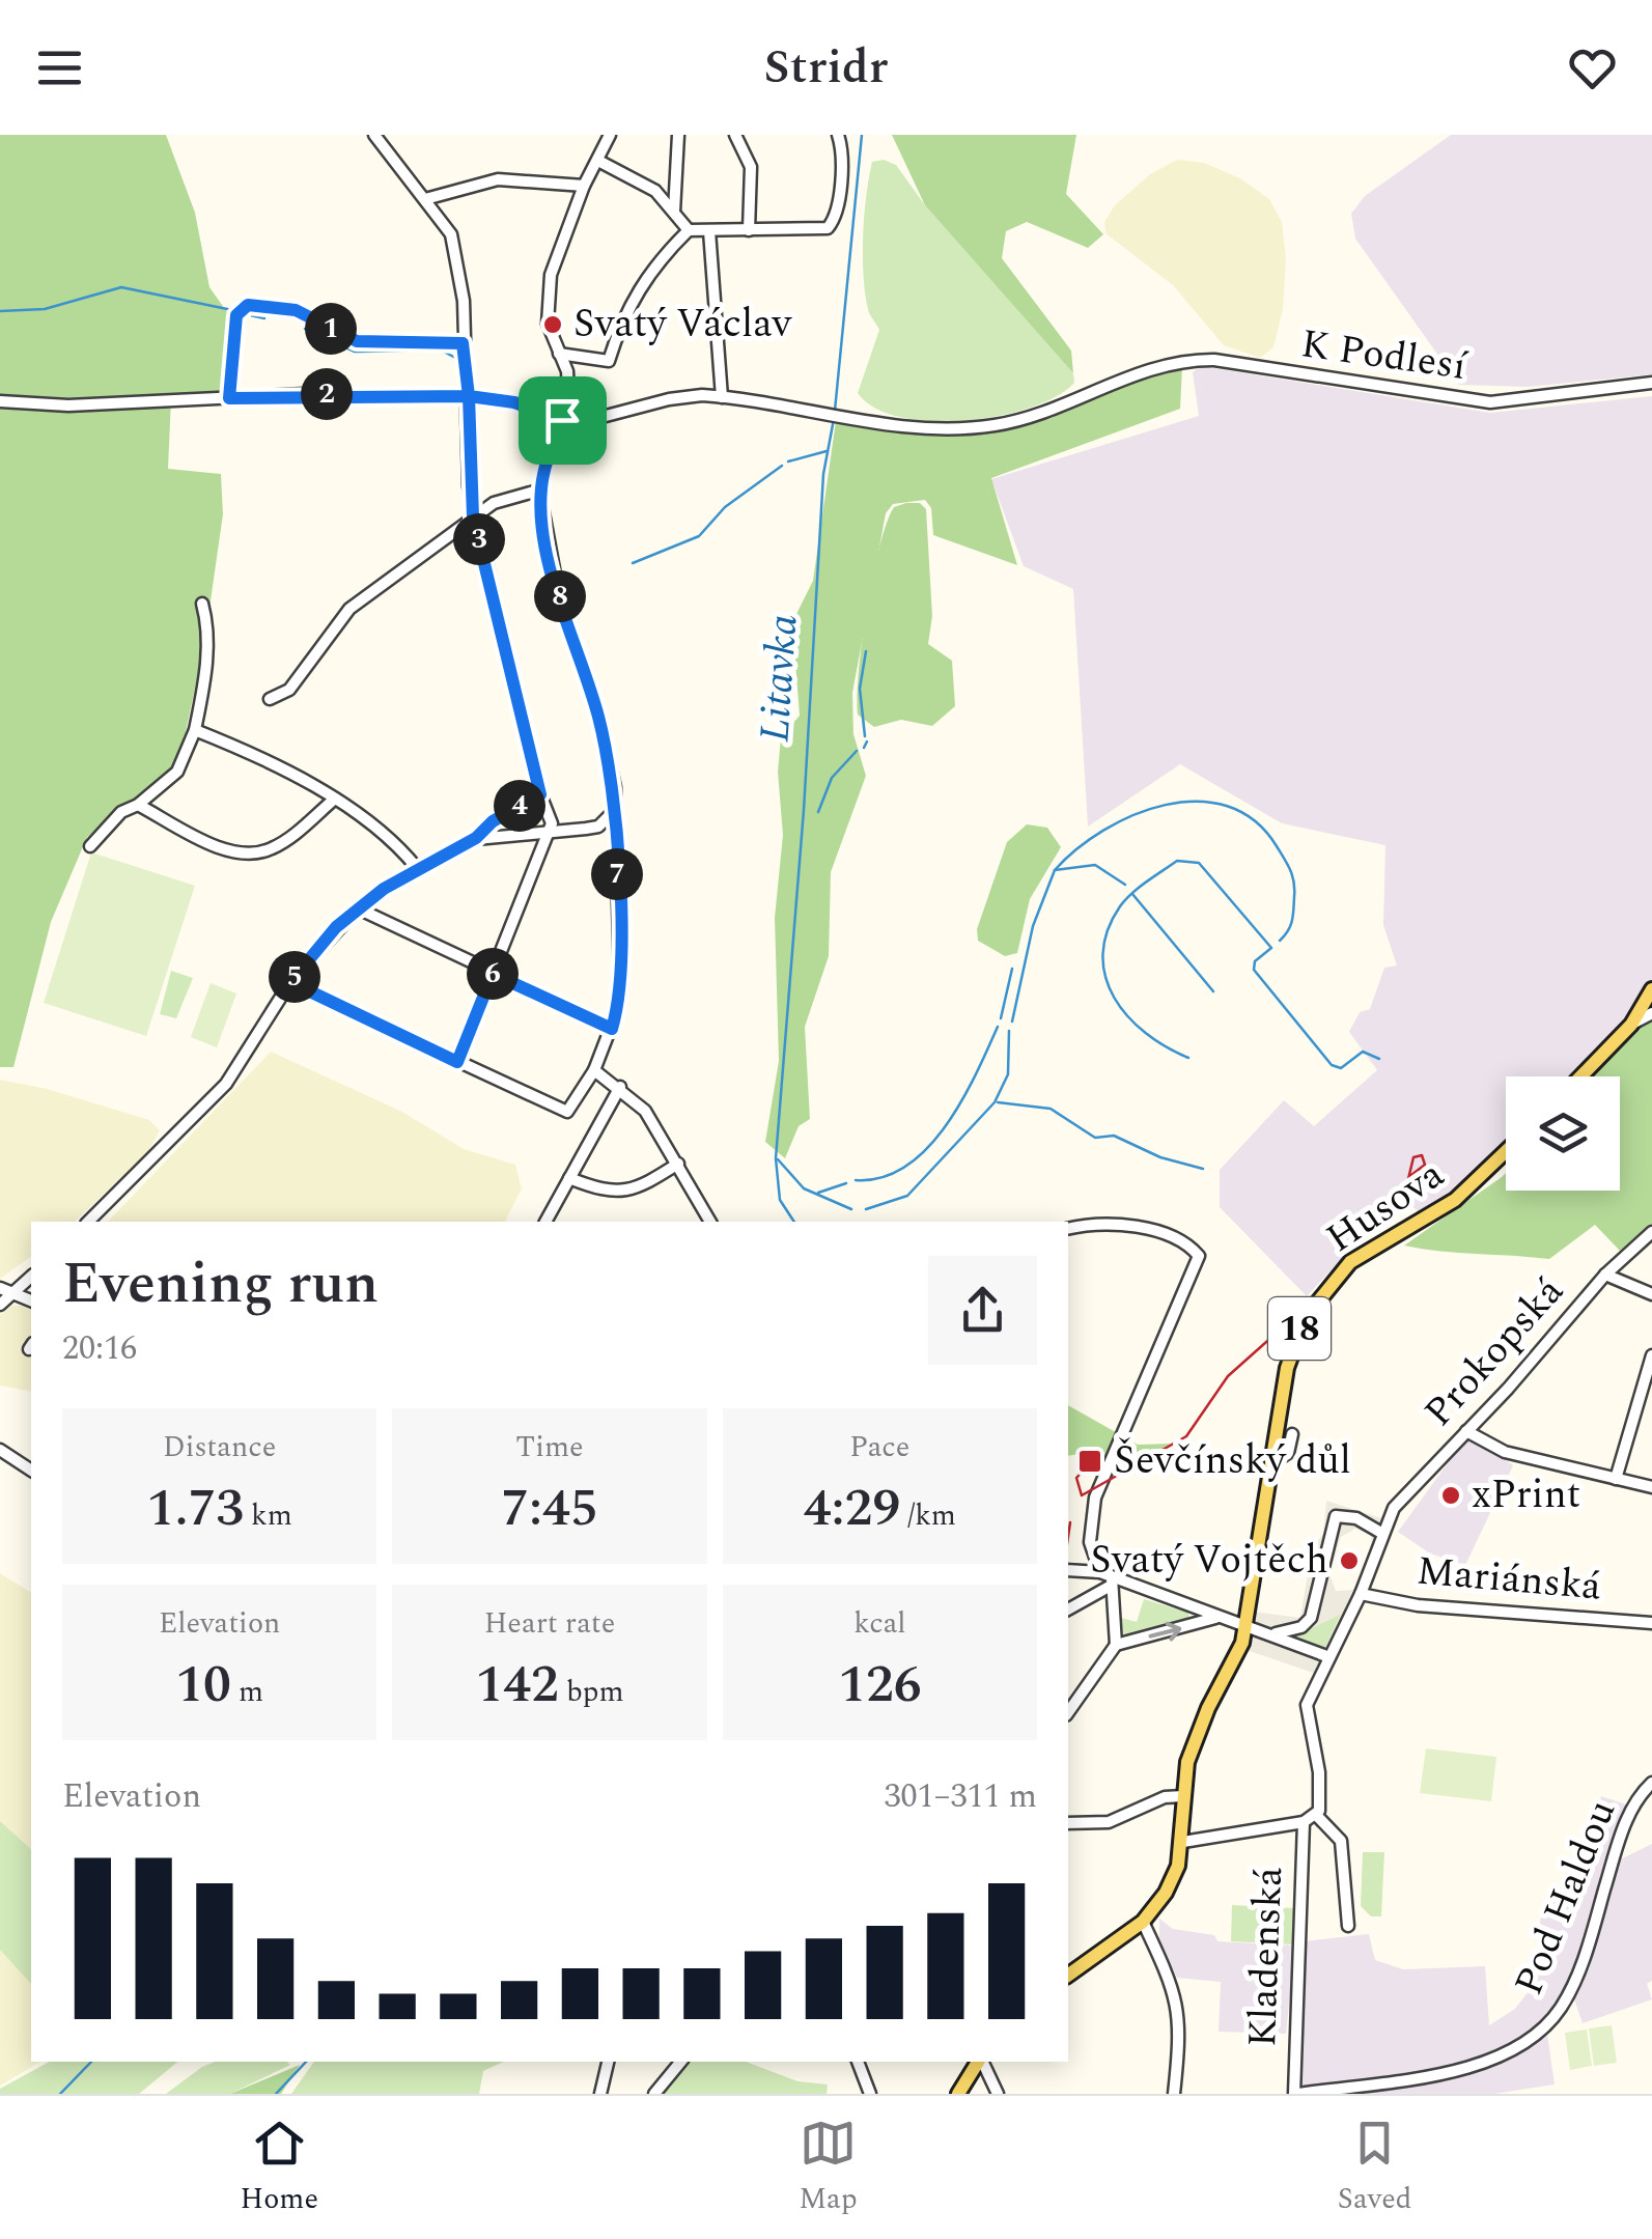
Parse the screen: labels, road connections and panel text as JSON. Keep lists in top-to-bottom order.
{
  "streets": {
    "main road": ["Husova", "18"],
    "street": [
      "K Podlesí",
      "Prokopská",
      "Mariánská",
      "Pod Haldou",
      "Kladenská"
    ]
  },
  "crossings": [
    ["Husova", "18"],
    ["Prokopská", "Mariánská"],
    ["Pod Haldou", "Kladenská"]
  ],
  "water": ["Litavka"],
  "places": {
    "other": ["Svatý Václav", "xPrint", "Svatý Vojtěch"],
    "transit": ["Ševčínský důl"]
  },
  "page": {
    "header": "Stridr",
    "pins": [
      "1",
      "2",
      "3",
      "8",
      "4",
      "7",
      "6",
      "5"
    ],
    "heading": ["Evening run", "20:16"],
    "stats": [
      ["Distance", "1.73 km"],
      ["Time", "7:45"],
      ["Pace", "4:29 /km"],
      ["Elevation", "10 m"],
      ["Heart rate", "142 bpm"],
      ["kcal", "126"]
    ],
    "chart": ["Elevation", "301–311 m"],
    "tabs": ["Home", "Map", "Saved"]
  }
}
